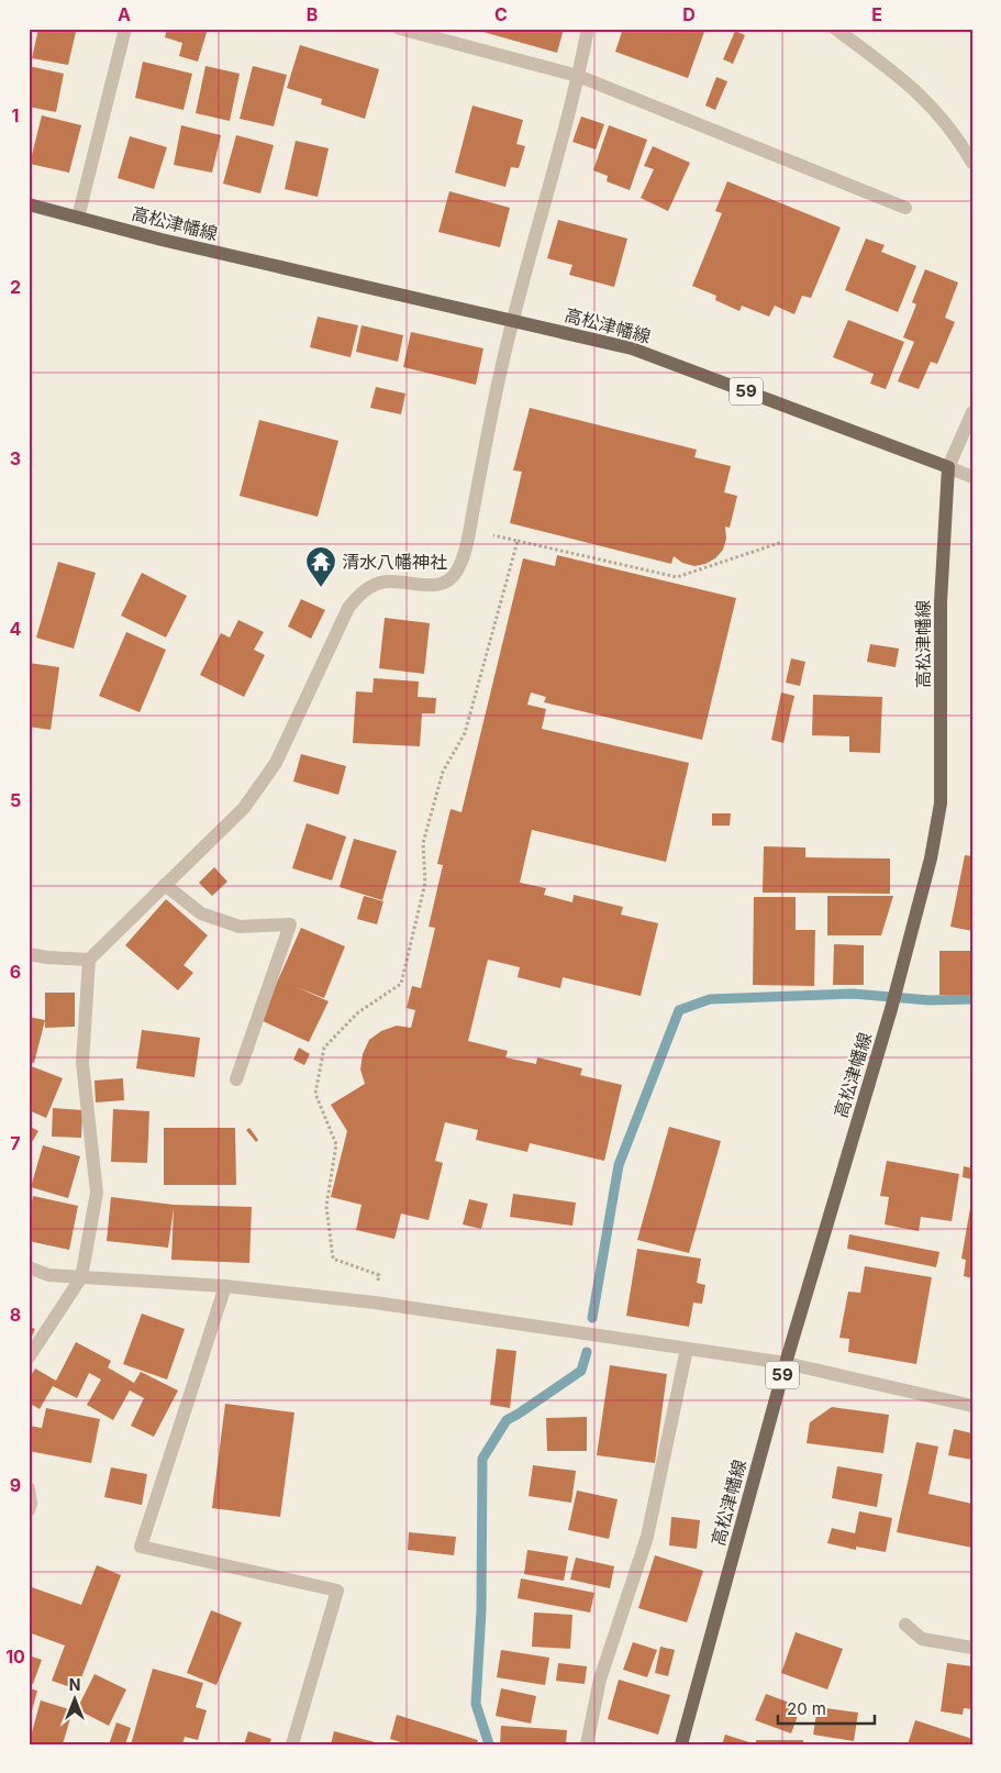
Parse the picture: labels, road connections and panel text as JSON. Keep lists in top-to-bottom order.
{
  "streets": {
    "main road": ["高松津幡線", "59"]
  },
  "places": {
    "temple": ["清水八幡神社"]
  },
  "scale_bar": "20 m",
  "north": "top",
  "grid": {
    "columns": [
      "A",
      "B",
      "C",
      "D",
      "E"
    ],
    "rows": [
      "1",
      "2",
      "3",
      "4",
      "5",
      "6",
      "7",
      "8",
      "9",
      "10"
    ]
  }
}
